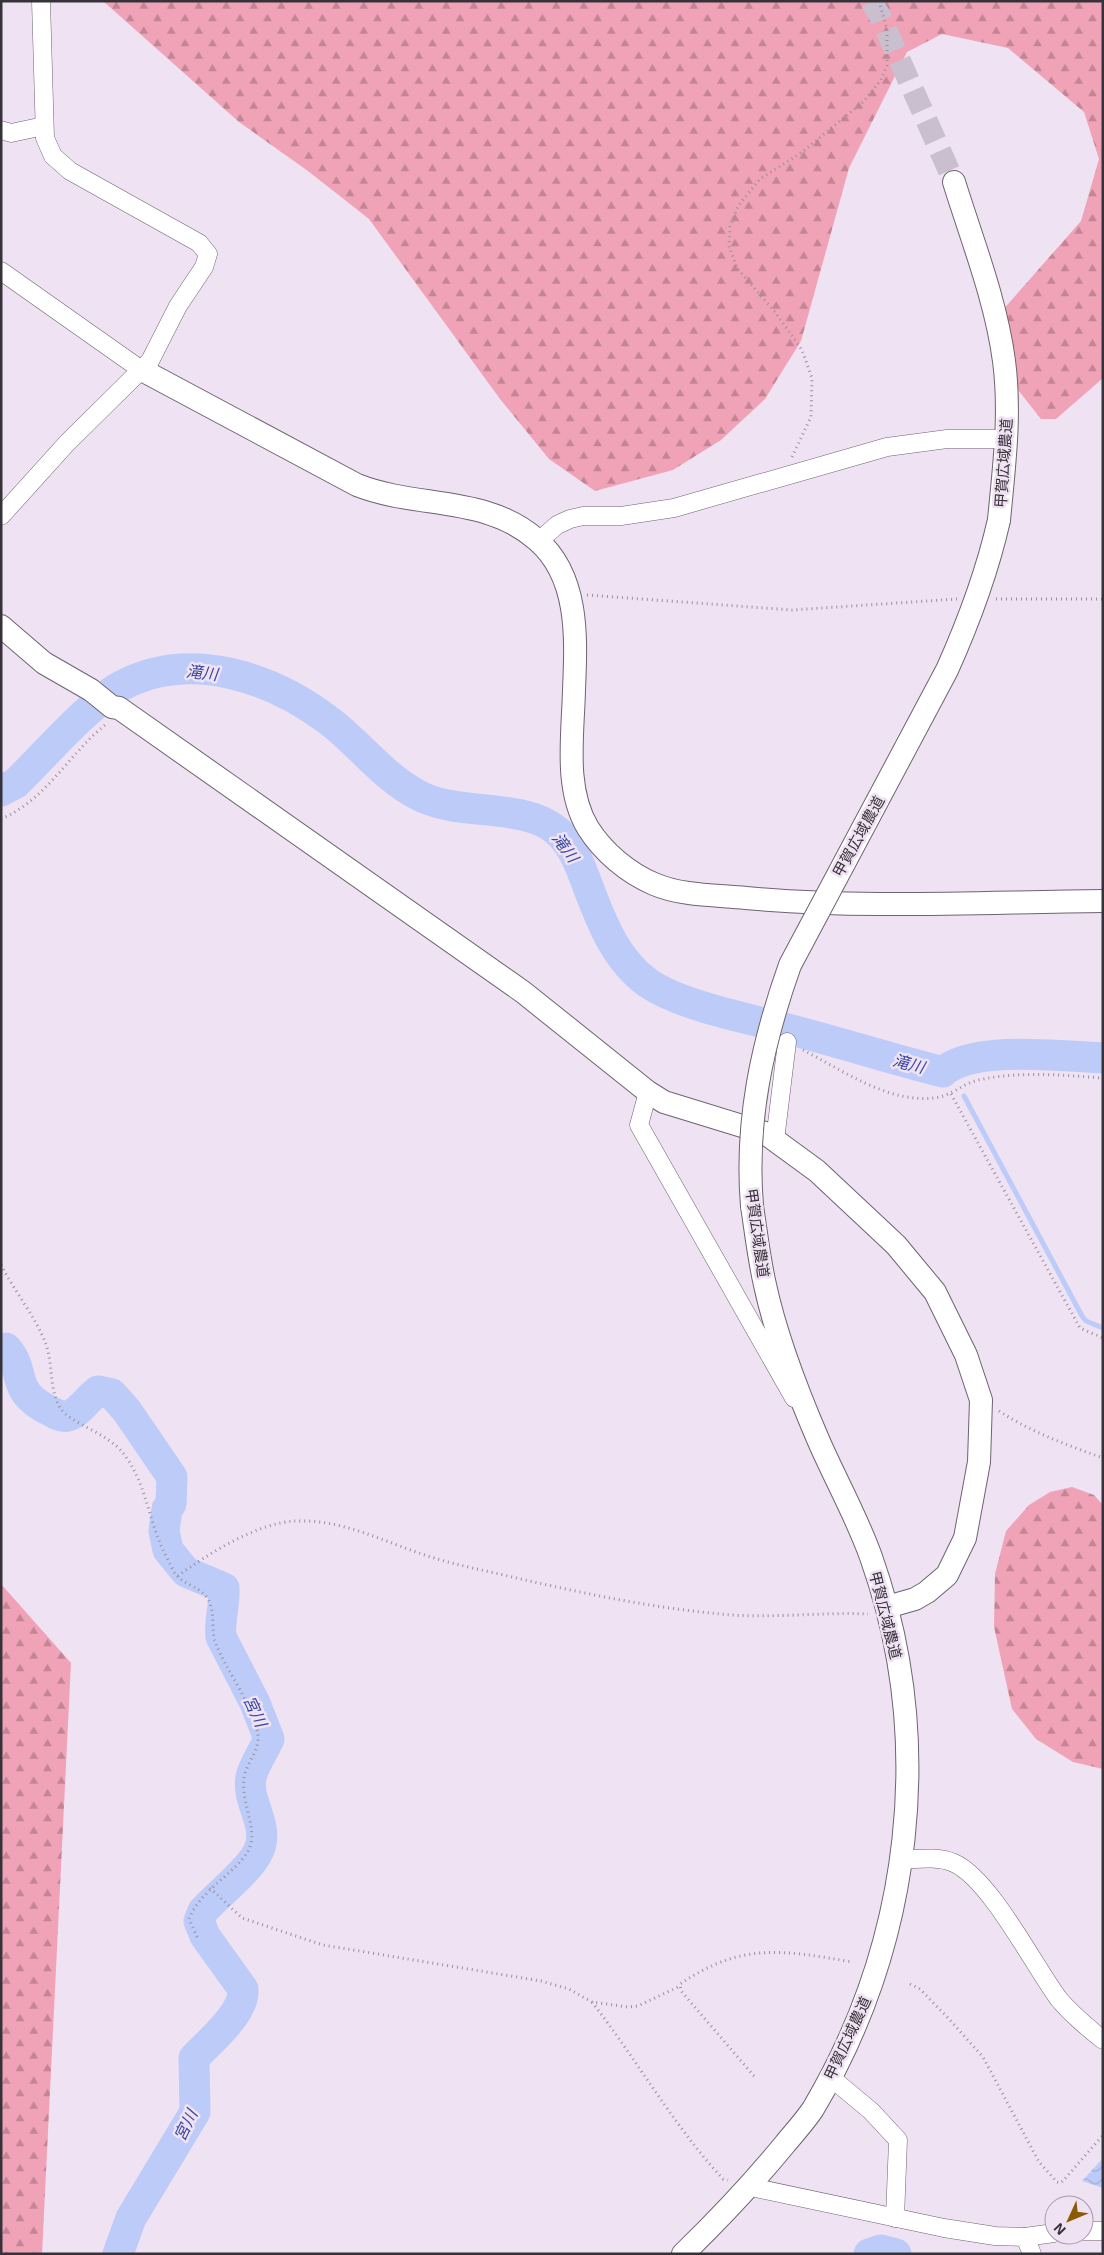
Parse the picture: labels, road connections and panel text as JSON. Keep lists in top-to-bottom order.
{
  "streets": {
    "street": ["甲賀広域農道"]
  },
  "water": ["滝川", "宮川"],
  "north": "bottom left"
}
